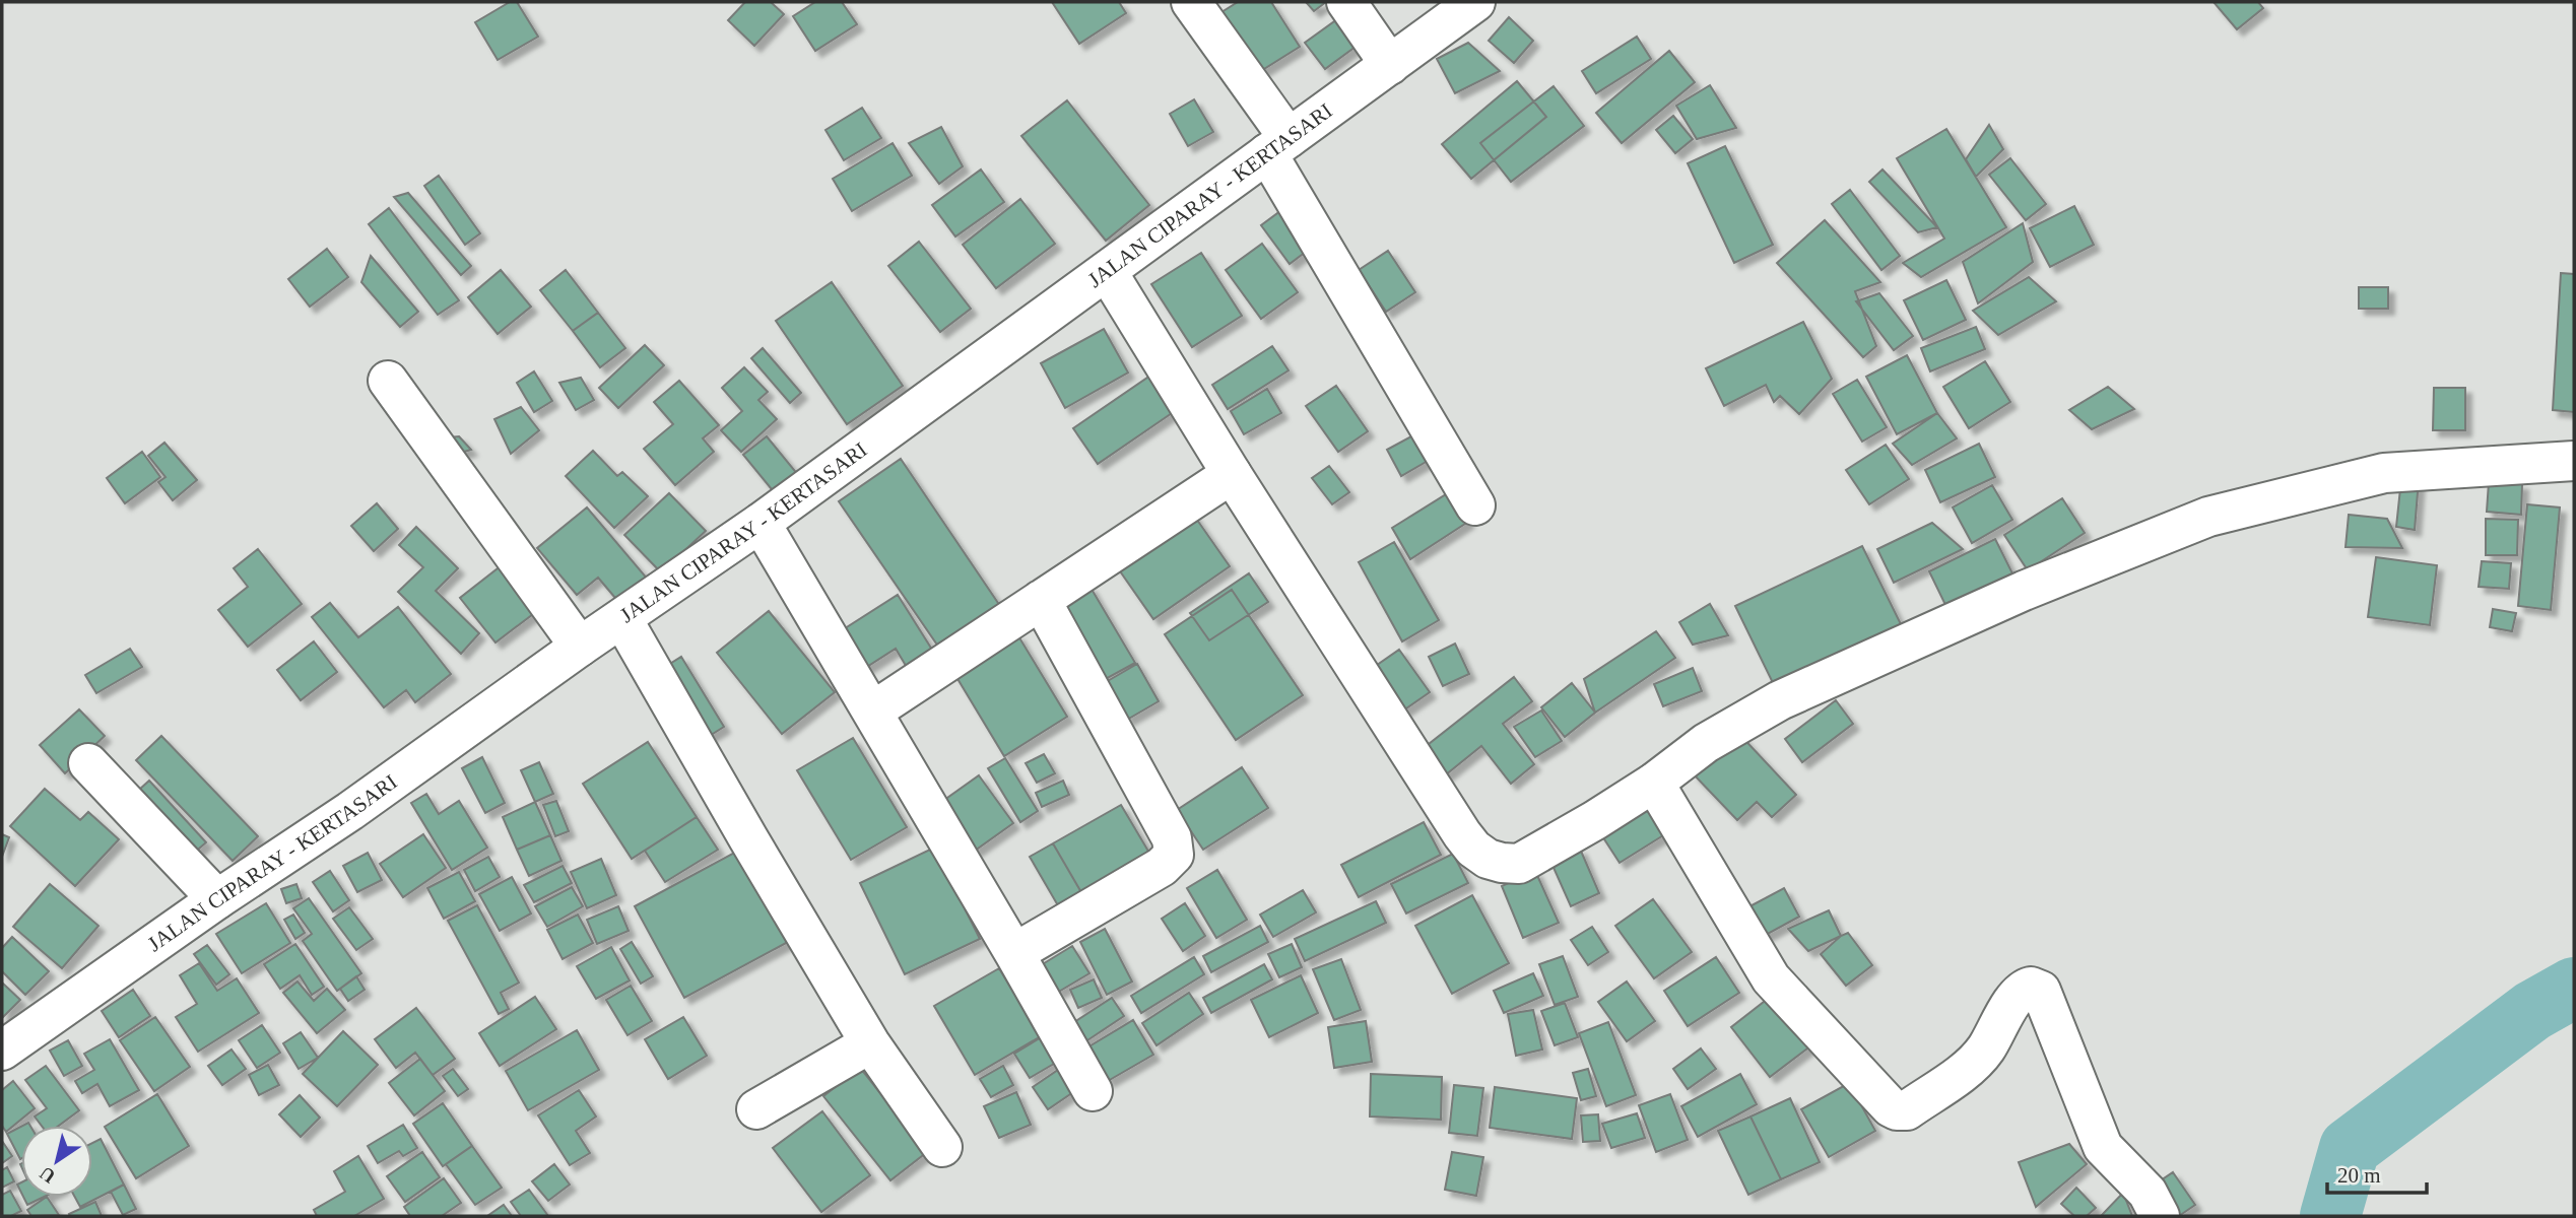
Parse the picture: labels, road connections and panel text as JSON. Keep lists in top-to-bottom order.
{
  "streets": {
    "street": ["JALAN CIPARAY - KERTASARI"]
  },
  "scale_bar": "20 m",
  "north": "bottom left"
}
